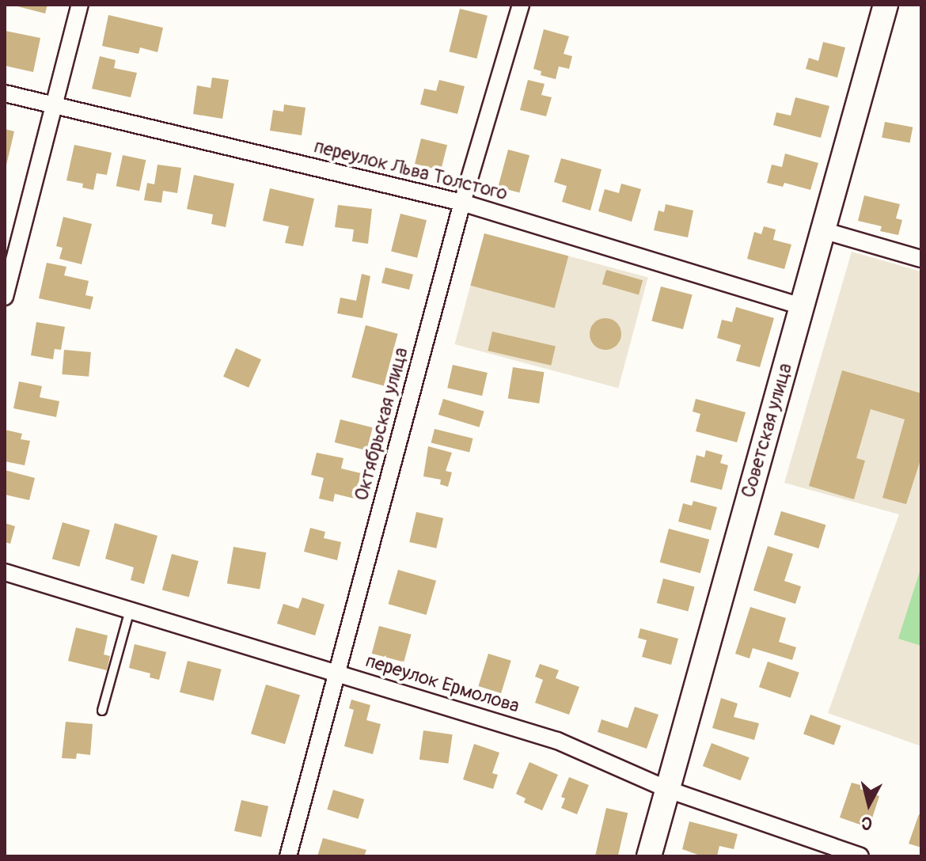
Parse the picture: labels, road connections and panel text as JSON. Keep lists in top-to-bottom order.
{
  "streets": {
    "main road": ["Советская улица"],
    "street": ["переулок Льва Толстого", "Октябрьская улица", "переулок Ермолова"]
  },
  "crossings": [
    ["переулок Льва Толстого", "Октябрьская улица"],
    ["переулок Льва Толстого", "Советская улица"],
    ["Октябрьская улица", "переулок Ермолова"],
    ["Советская улица", "переулок Ермолова"]
  ],
  "north": "bottom"
}
